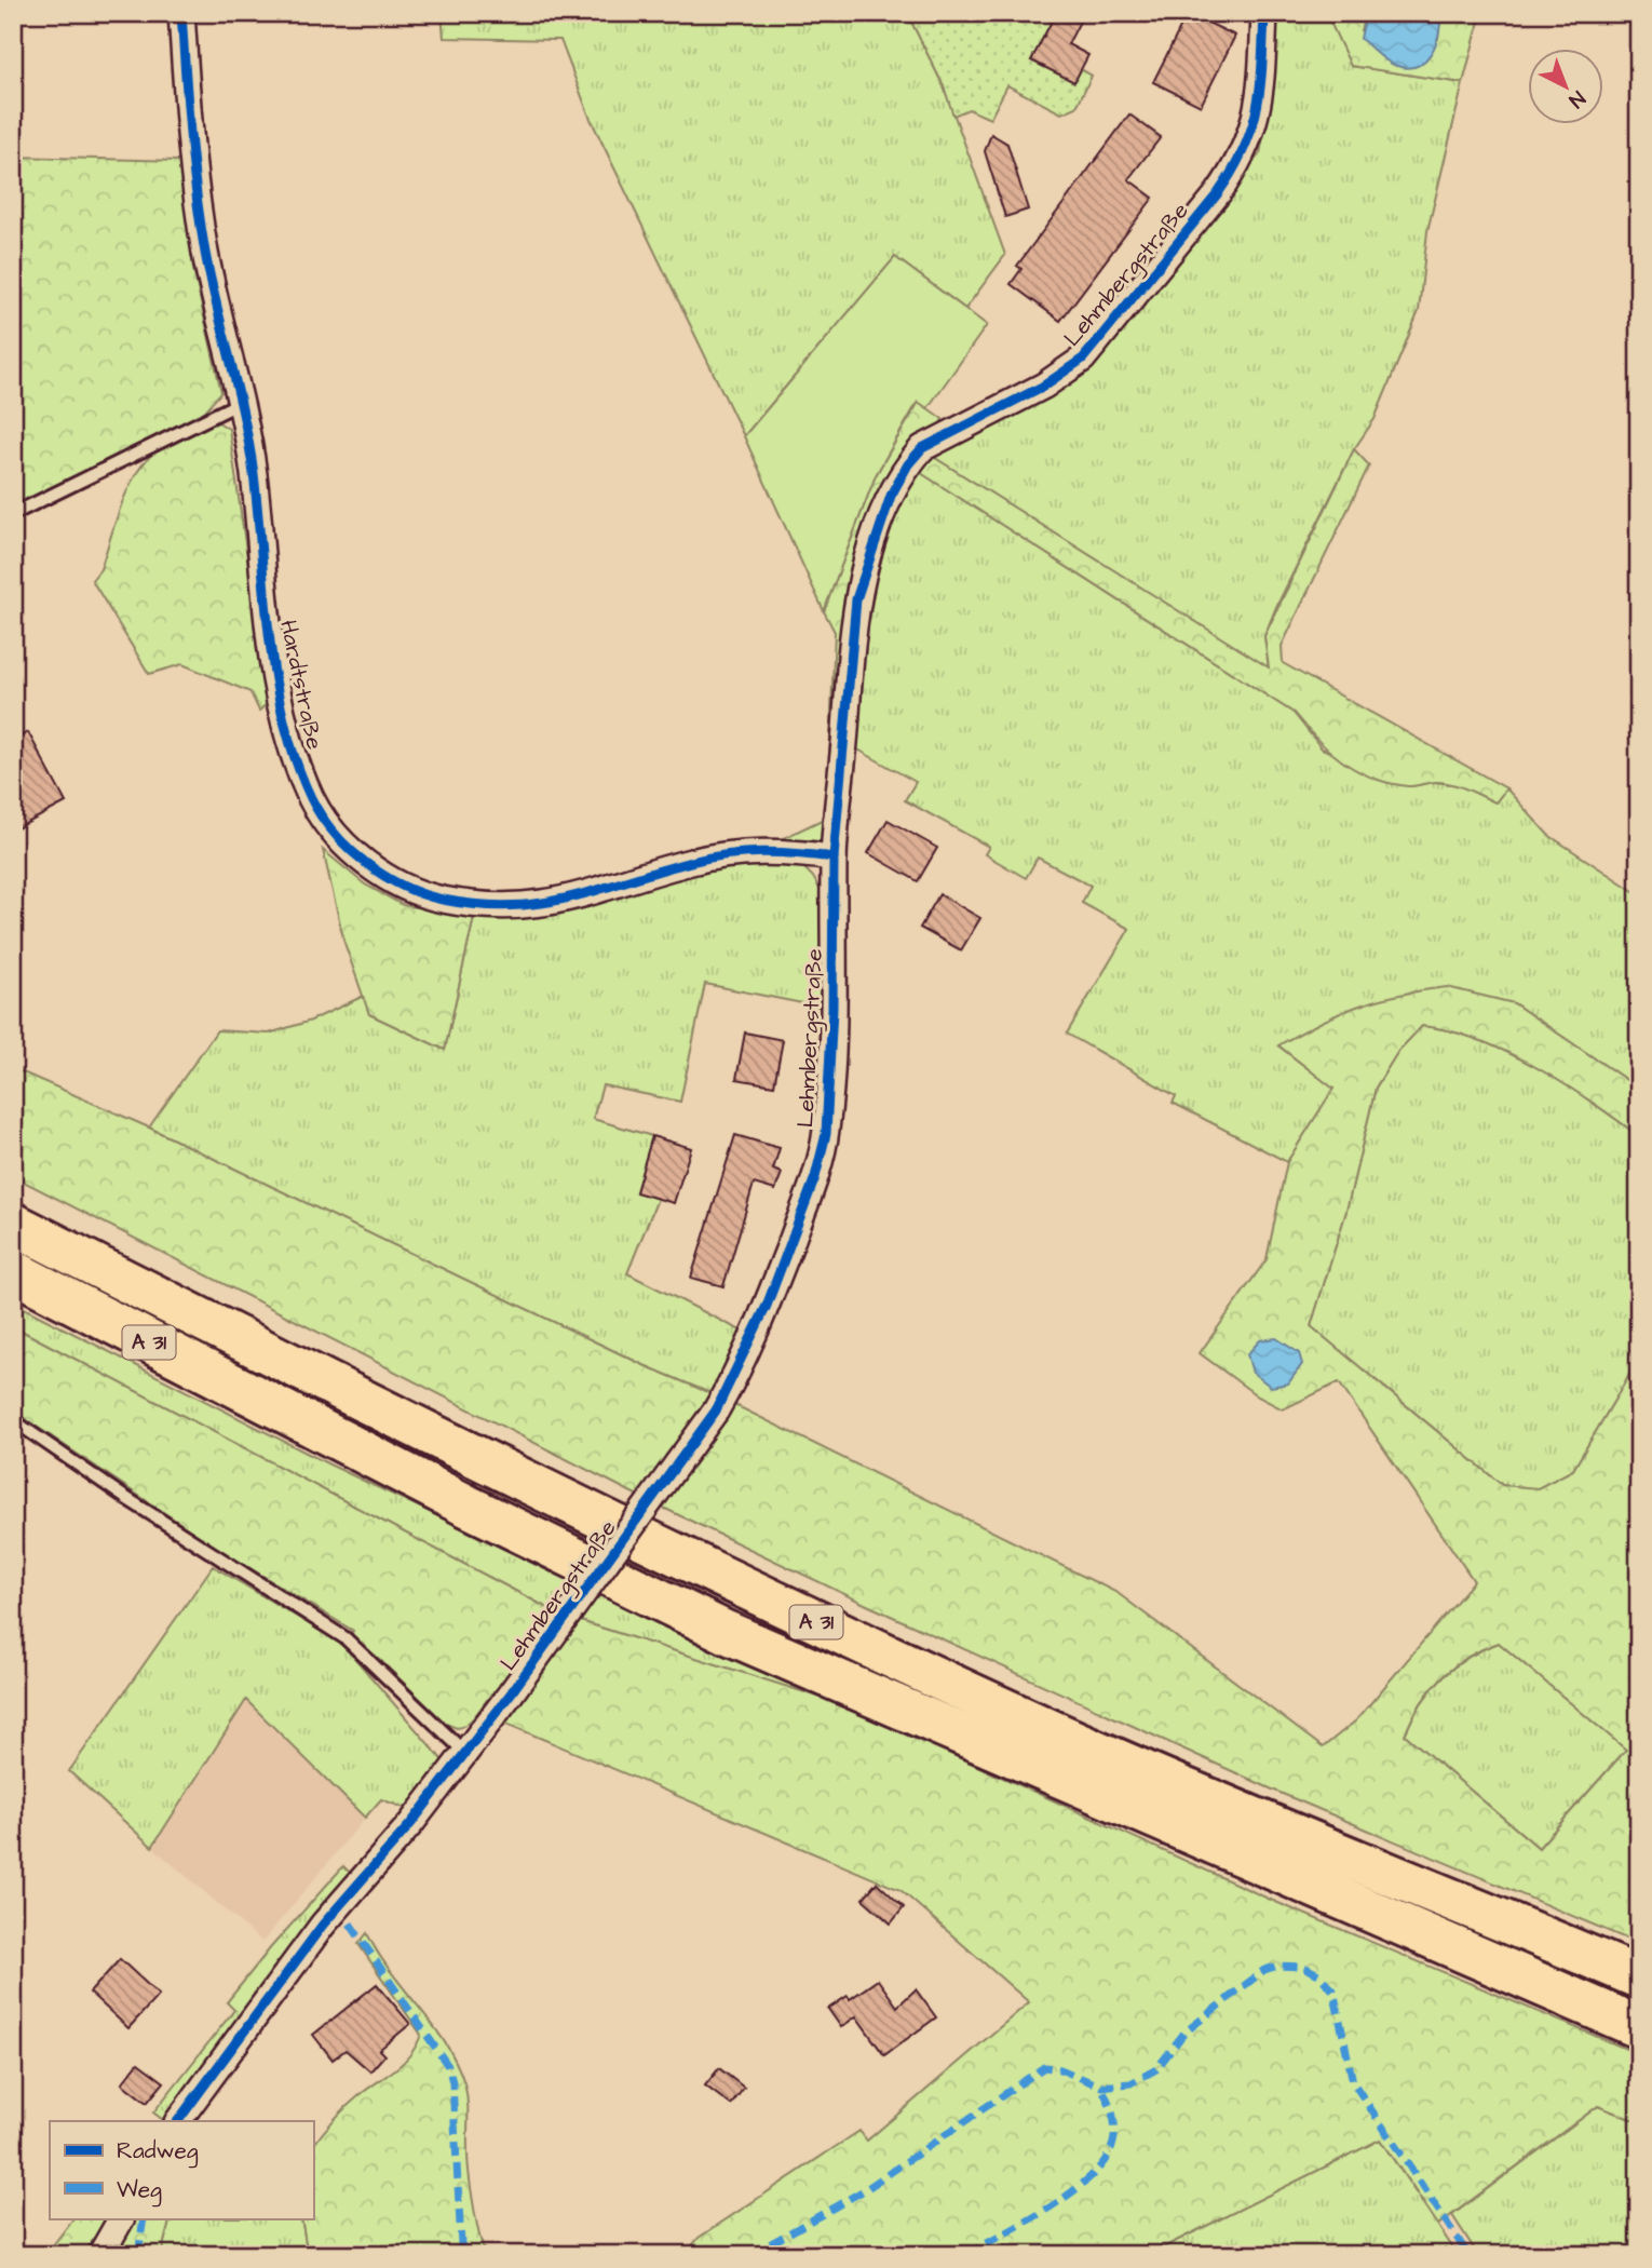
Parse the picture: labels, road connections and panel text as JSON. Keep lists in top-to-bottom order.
{
  "streets": {
    "highway": ["A 31"],
    "street": ["Lehmbergstraße", "Hardtstraße"]
  },
  "crossings": [
    ["Lehmbergstraße", "Hardtstraße"]
  ],
  "legend": ["Radweg", "Weg"],
  "north": "bottom right"
}
